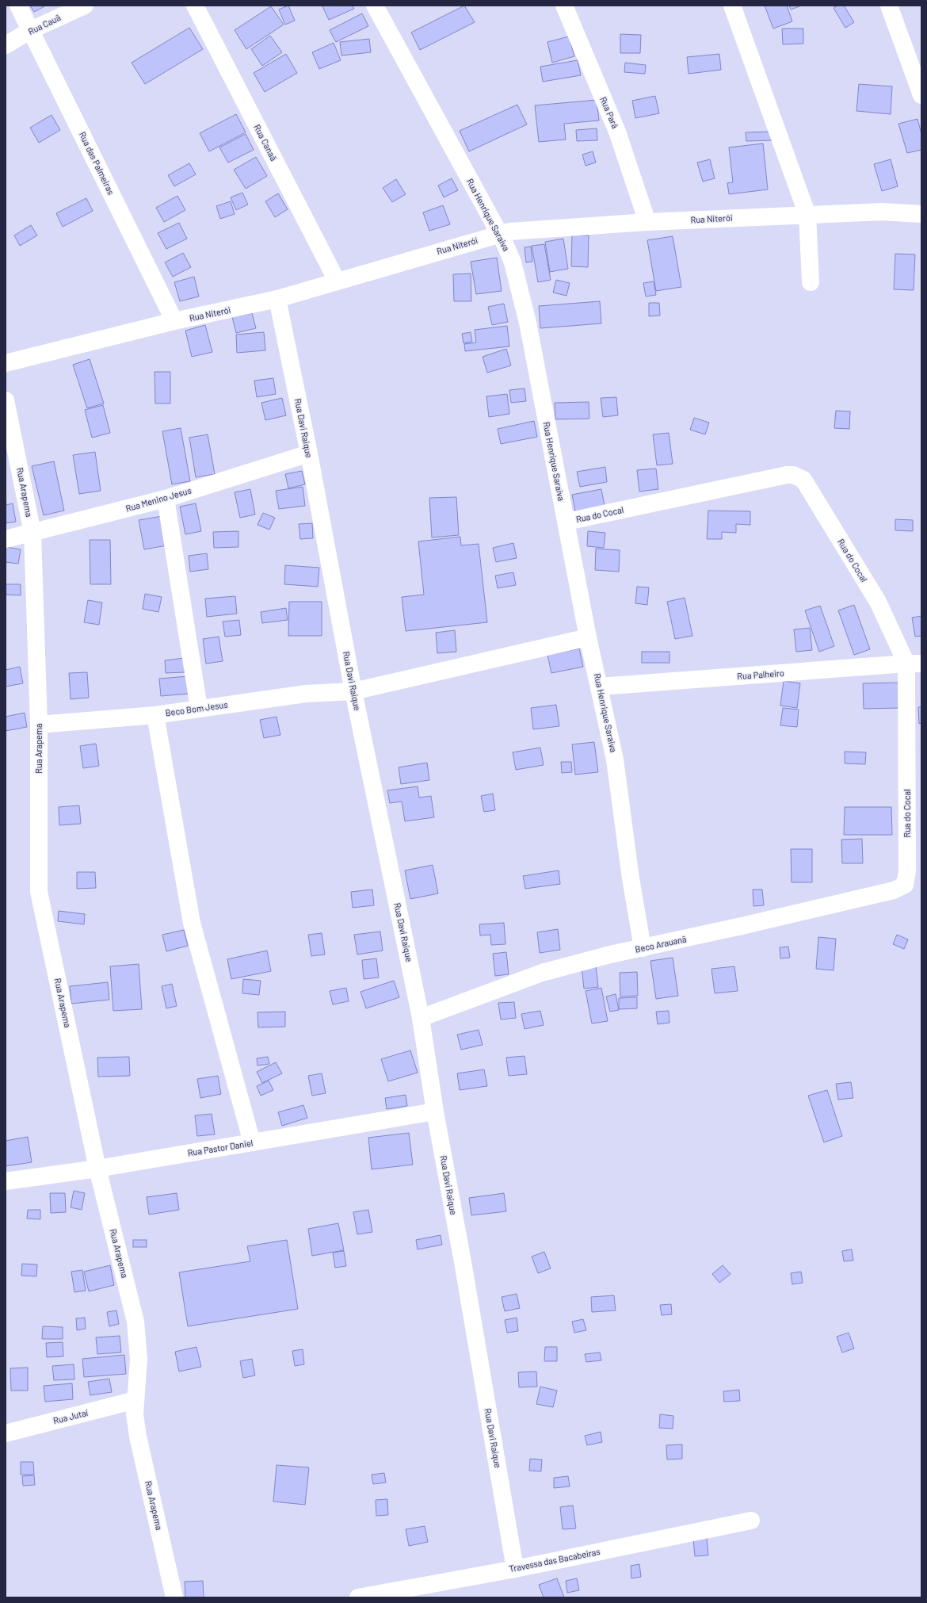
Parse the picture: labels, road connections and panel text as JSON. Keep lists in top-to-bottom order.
{
  "streets": {
    "street": [
      "Rua Cauã",
      "Rua Pará",
      "Rua Canaã",
      "Rua das Palmeiras",
      "Rua Henrique Saraiva",
      "Rua Niterói",
      "Rua Davi Raique",
      "Rua Arapema",
      "Rua Menino Jesus",
      "Rua do Cocal",
      "Rua Palheiro",
      "Beco Bom Jesus",
      "Beco Arauanã",
      "Rua Pastor Daniel",
      "Rua Jutaí",
      "Travessa das Bacabeiras"
    ]
  },
  "crossings": [
    ["Rua Cauã", "Rua das Palmeiras"],
    ["Rua Pará", "Rua Niterói"],
    ["Rua Canaã", "Rua Niterói"],
    ["Rua das Palmeiras", "Rua Niterói"],
    ["Rua Henrique Saraiva", "Rua Niterói"],
    ["Rua Henrique Saraiva", "Rua do Cocal"],
    ["Rua Henrique Saraiva", "Rua Palheiro"],
    ["Rua Henrique Saraiva", "Beco Bom Jesus"],
    ["Rua Henrique Saraiva", "Beco Arauanã"],
    ["Rua Niterói", "Rua Davi Raique"],
    ["Rua Davi Raique", "Rua Menino Jesus"],
    ["Rua Davi Raique", "Beco Bom Jesus"],
    ["Rua Davi Raique", "Beco Arauanã"],
    ["Rua Davi Raique", "Rua Pastor Daniel"],
    ["Rua Davi Raique", "Travessa das Bacabeiras"],
    ["Rua Arapema", "Rua Menino Jesus"],
    ["Rua Arapema", "Beco Bom Jesus"],
    ["Rua Arapema", "Rua Pastor Daniel"],
    ["Rua Arapema", "Rua Jutaí"],
    ["Rua do Cocal", "Rua Palheiro"],
    ["Rua do Cocal", "Beco Arauanã"]
  ]
}
